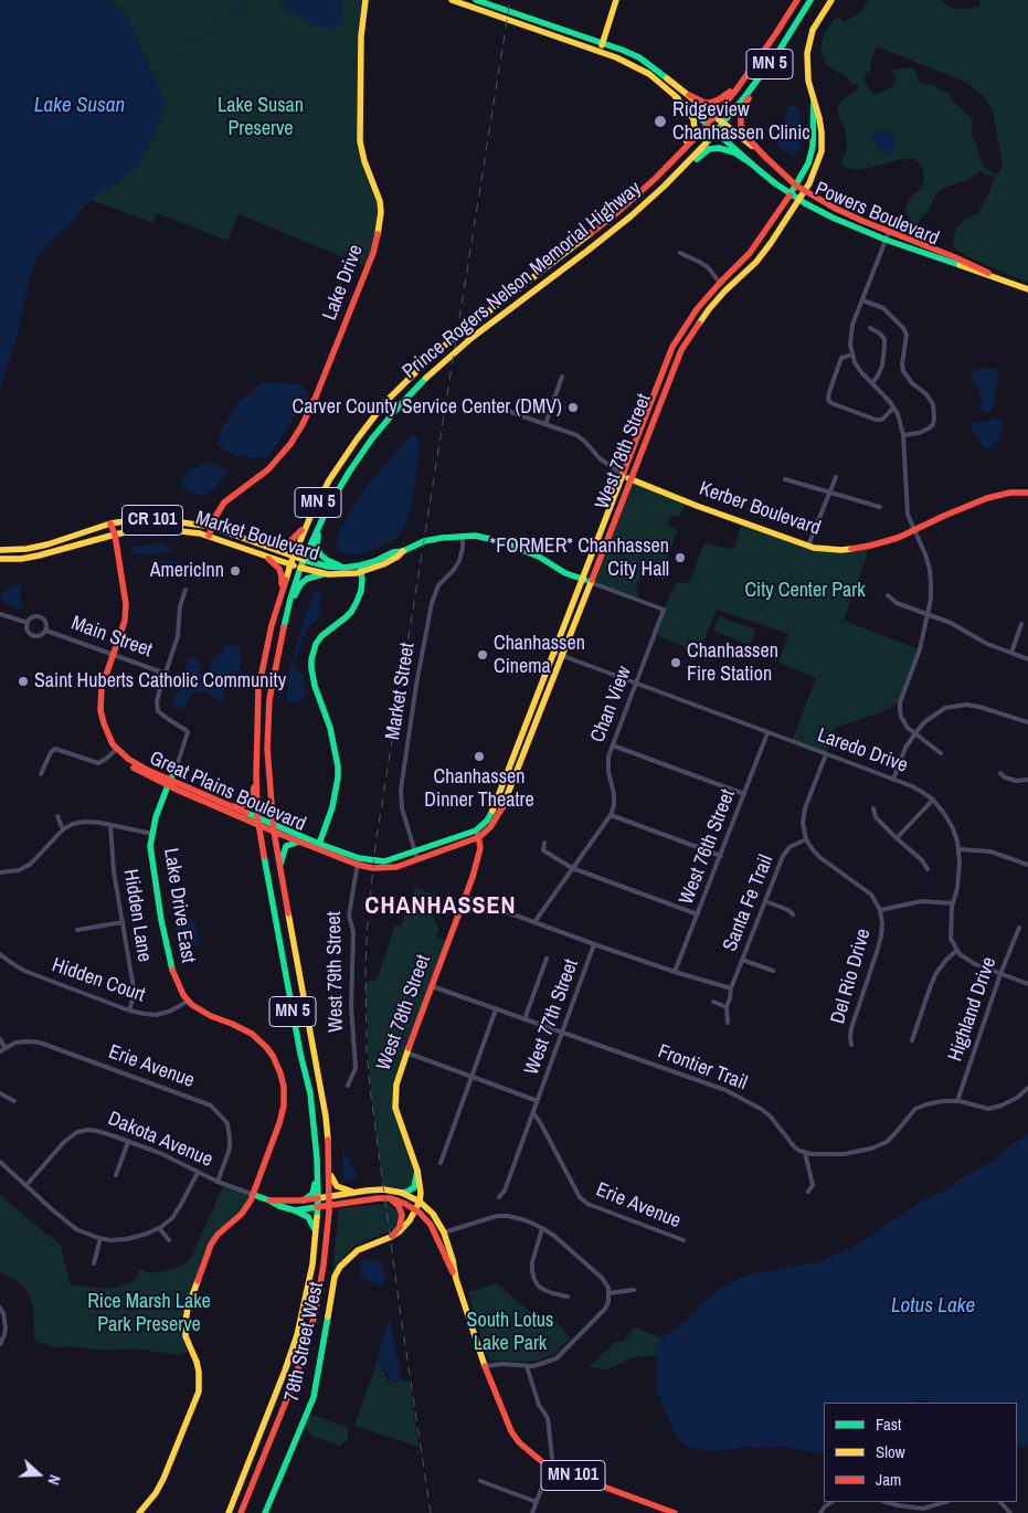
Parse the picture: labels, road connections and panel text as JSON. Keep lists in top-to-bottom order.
{
  "streets": {
    "main road": [
      "MN 5",
      "Powers Boulevard",
      "Prince Rogers Nelson Memorial Highway",
      "Lake Drive",
      "West 78th Street",
      "Kerber Boulevard",
      "CR 101",
      "Market Boulevard",
      "Great Plains Boulevard",
      "Lake Drive East",
      "Dakota Avenue",
      "78th Street West",
      "MN 101"
    ],
    "street": [
      "Main Street",
      "Market Street",
      "Chan View",
      "Laredo Drive",
      "West 76th Street",
      "Santa Fe Trail",
      "Hidden Lane",
      "West 79th Street",
      "Del Rio Drive",
      "Hidden Court",
      "Highland Drive",
      "West 77th Street",
      "Erie Avenue",
      "Frontier Trail"
    ]
  },
  "crossings": [
    ["Powers Boulevard", "Prince Rogers Nelson Memorial Highway"],
    ["Powers Boulevard", "West 78th Street"],
    ["Prince Rogers Nelson Memorial Highway", "Market Boulevard"],
    ["Prince Rogers Nelson Memorial Highway", "Great Plains Boulevard"],
    ["Prince Rogers Nelson Memorial Highway", "Dakota Avenue"],
    ["Prince Rogers Nelson Memorial Highway", "MN 101"],
    ["Lake Drive", "Market Boulevard"],
    ["West 78th Street", "Kerber Boulevard"],
    ["West 78th Street", "Market Boulevard"],
    ["West 78th Street", "Laredo Drive"],
    ["West 78th Street", "Great Plains Boulevard"],
    ["West 78th Street", "Frontier Trail"],
    ["West 78th Street", "78th Street West"],
    ["West 78th Street", "MN 101"],
    ["Market Boulevard", "Market Street"],
    ["Market Boulevard", "Chan View"],
    ["Market Street", "Great Plains Boulevard"],
    ["Chan View", "Laredo Drive"],
    ["Laredo Drive", "West 76th Street"],
    ["Great Plains Boulevard", "Lake Drive East"],
    ["Great Plains Boulevard", "West 79th Street"],
    ["Santa Fe Trail", "Del Rio Drive"],
    ["Lake Drive East", "Hidden Court"],
    ["Lake Drive East", "Dakota Avenue"],
    ["Hidden Lane", "Hidden Court"],
    ["West 77th Street", "Erie Avenue"],
    ["West 77th Street", "Frontier Trail"],
    ["Erie Avenue", "Dakota Avenue"],
    ["Dakota Avenue", "MN 101"],
    ["78th Street West", "MN 101"]
  ],
  "districts": ["CHANHASSEN"],
  "water": ["Lake Susan", "Lotus Lake"],
  "parks": [
    "Lake Susan Preserve",
    "City Center Park",
    "Rice Marsh Lake Park Preserve",
    "South Lotus Lake Park"
  ],
  "places": [
    "Ridgeview Chanhassen Clinic",
    "Carver County Service Center (DMV)",
    "*FORMER* Chanhassen City Hall",
    "AmericInn",
    "Chanhassen Cinema",
    "Chanhassen Fire Station",
    "Saint Huberts Catholic Community",
    "Chanhassen Dinner Theatre"
  ],
  "legend": ["Fast", "Slow", "Jam"],
  "north": "right"
}
